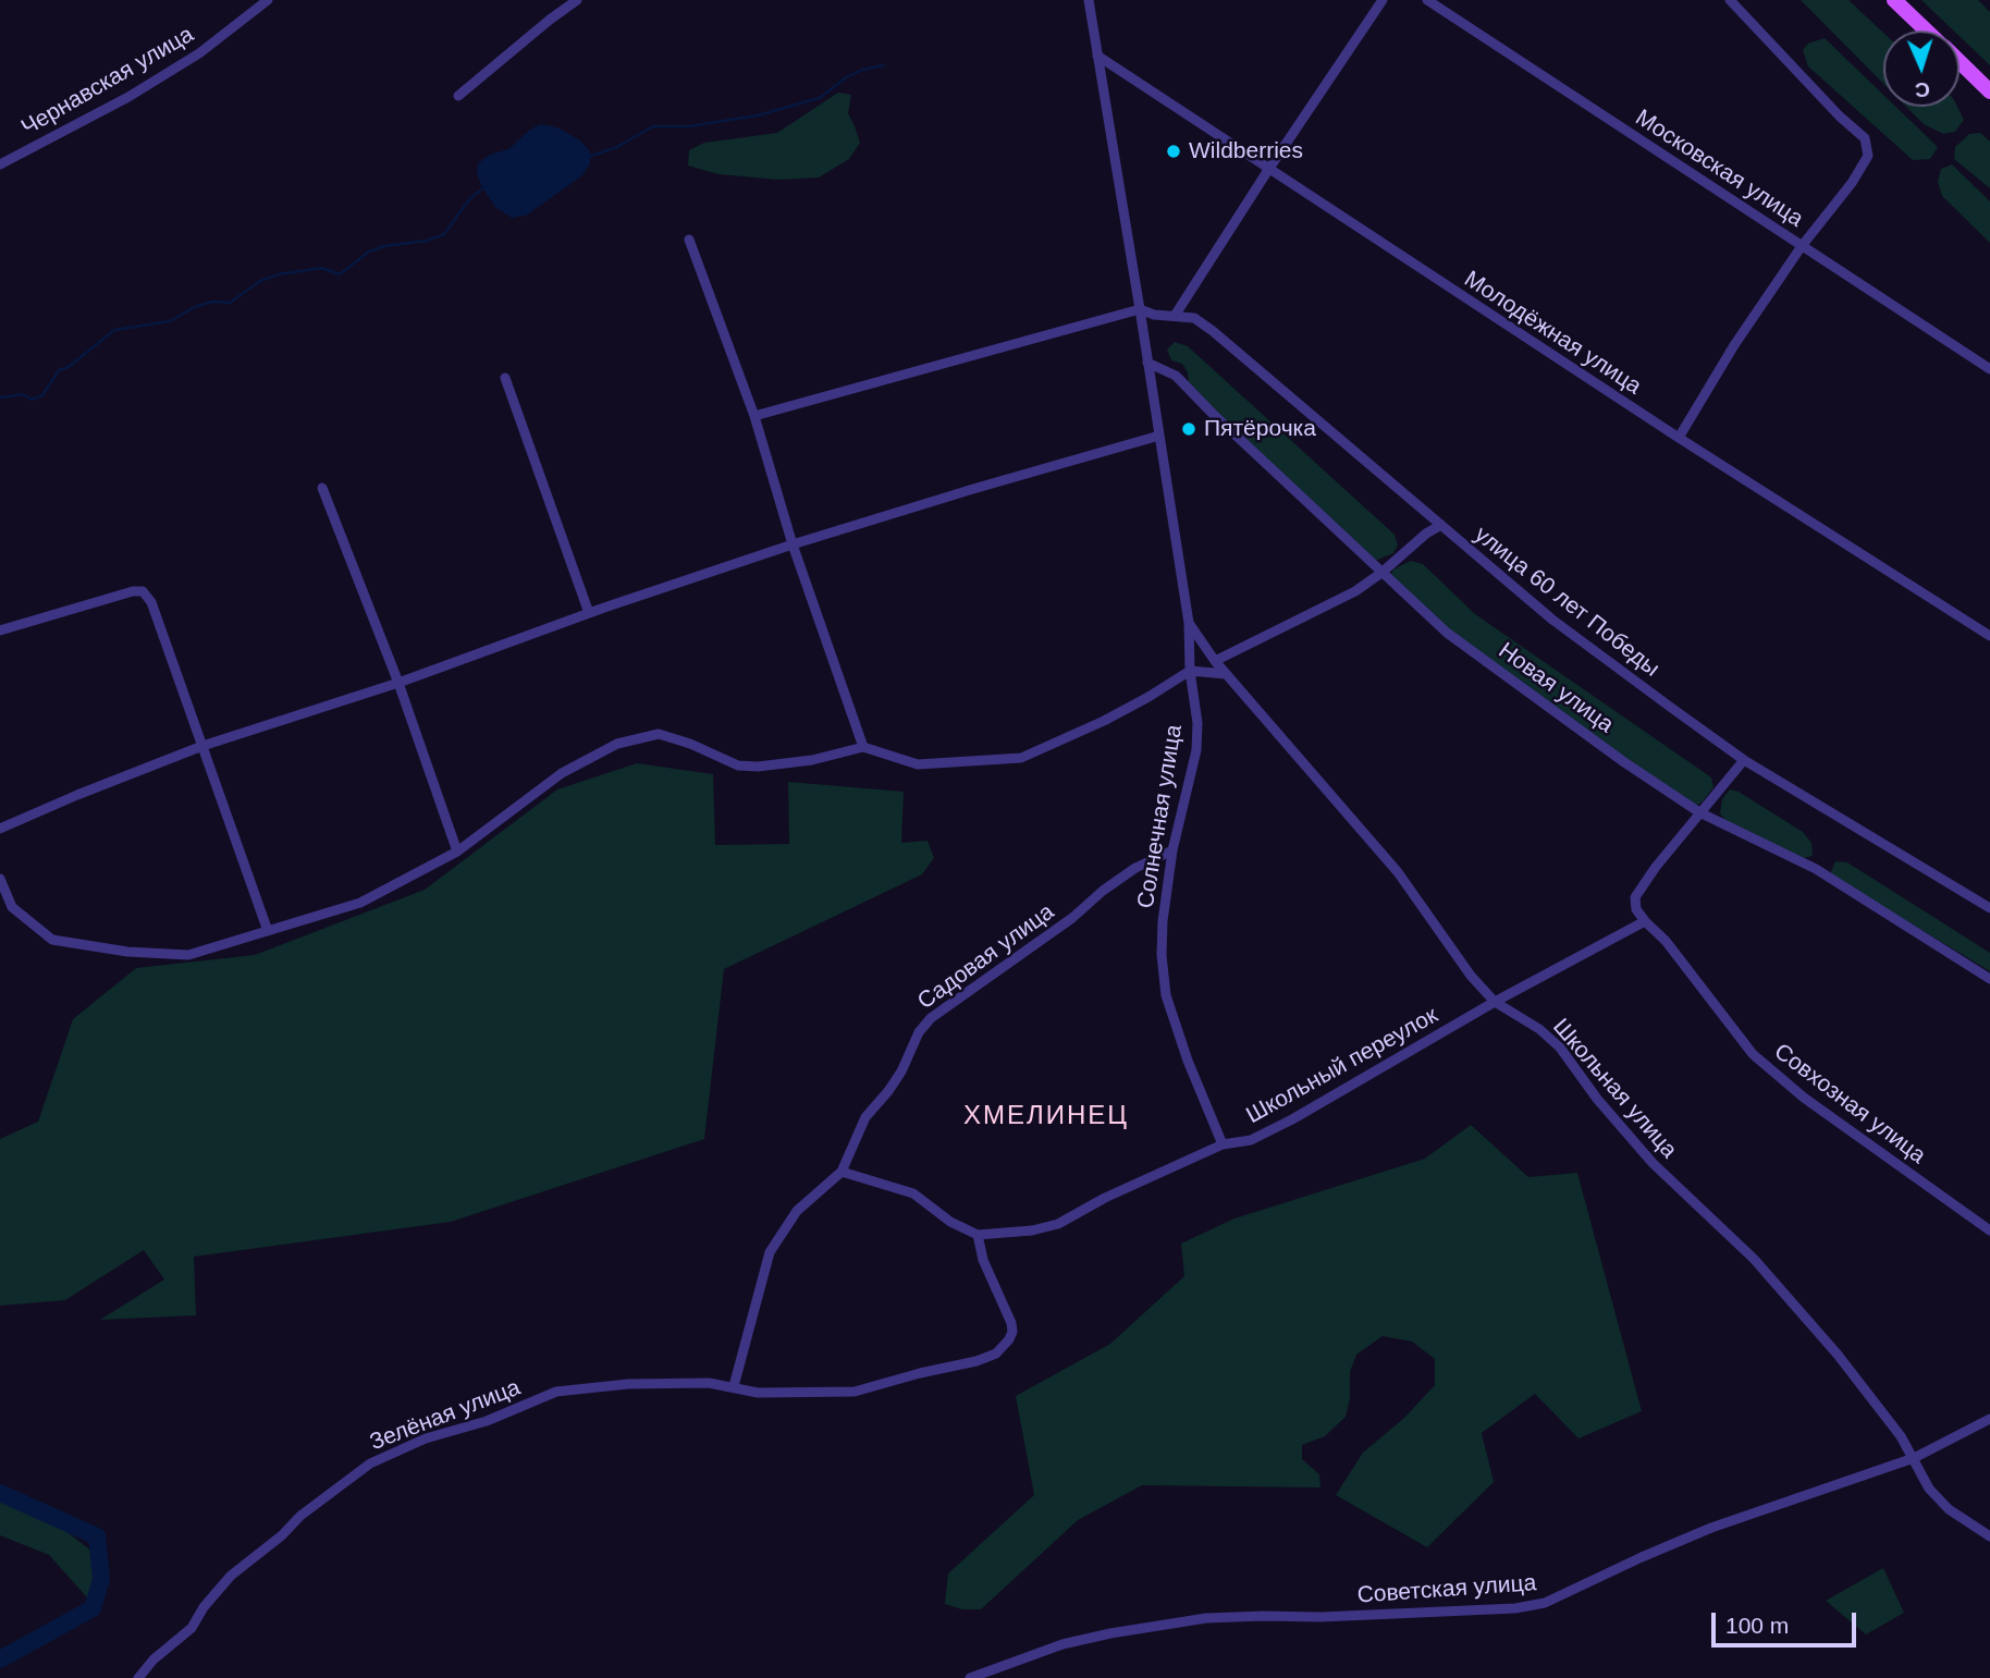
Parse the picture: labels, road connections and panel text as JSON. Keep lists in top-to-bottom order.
{
  "streets": {
    "street": [
      "Чернавская улица",
      "Московская улица",
      "Молодёжная улица",
      "улица 60 лет Победы",
      "Новая улица",
      "Солнечная улица",
      "Садовая улица",
      "Школьный переулок",
      "Школьная улица",
      "Совхозная улица",
      "Зелёная улица",
      "Советская улица"
    ]
  },
  "crossings": [
    ["Солнечная улица", "Садовая улица"],
    ["Солнечная улица", "Школьный переулок"],
    ["Солнечная улица", "Школьная улица"],
    ["Школьный переулок", "Школьная улица"],
    ["Школьный переулок", "Совхозная улица"],
    ["Школьный переулок", "Зелёная улица"],
    ["Школьная улица", "Советская улица"]
  ],
  "districts": ["ХМЕЛИНЕЦ"],
  "places": ["Wildberries", "Пятёрочка"],
  "scale_bar": "100 m",
  "north": "bottom"
}
